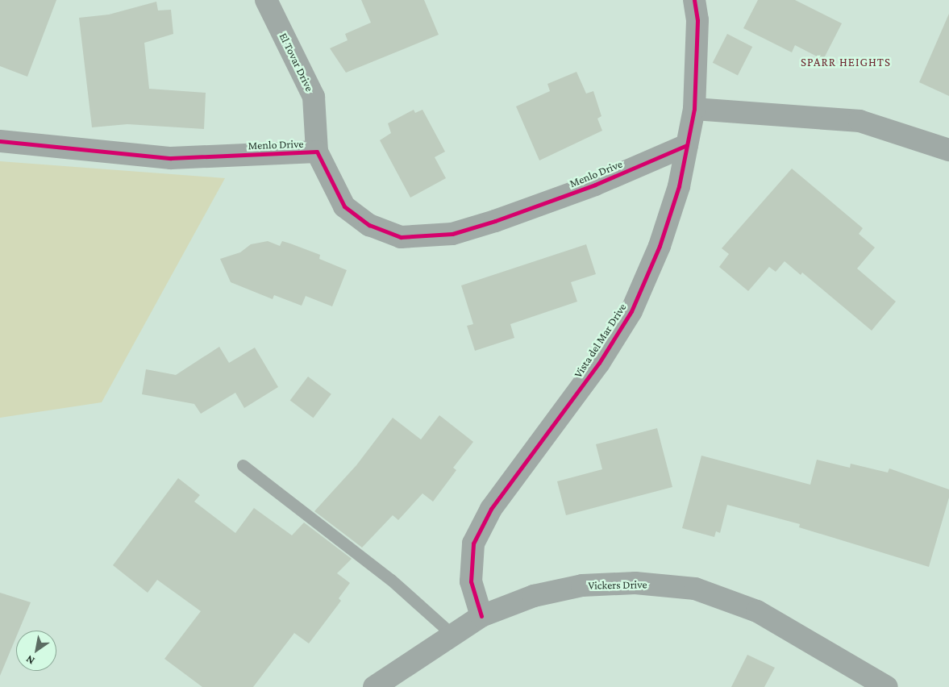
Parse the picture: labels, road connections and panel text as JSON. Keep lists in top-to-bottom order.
{
  "streets": {
    "street": [
      "El Tovar Drive",
      "Menlo Drive",
      "Vista del Mar Drive",
      "Vickers Drive"
    ]
  },
  "crossings": [
    ["El Tovar Drive", "Menlo Drive"],
    ["Menlo Drive", "Vista del Mar Drive"],
    ["Vista del Mar Drive", "Vickers Drive"]
  ],
  "districts": ["SPARR HEIGHTS"],
  "north": "bottom left"
}
